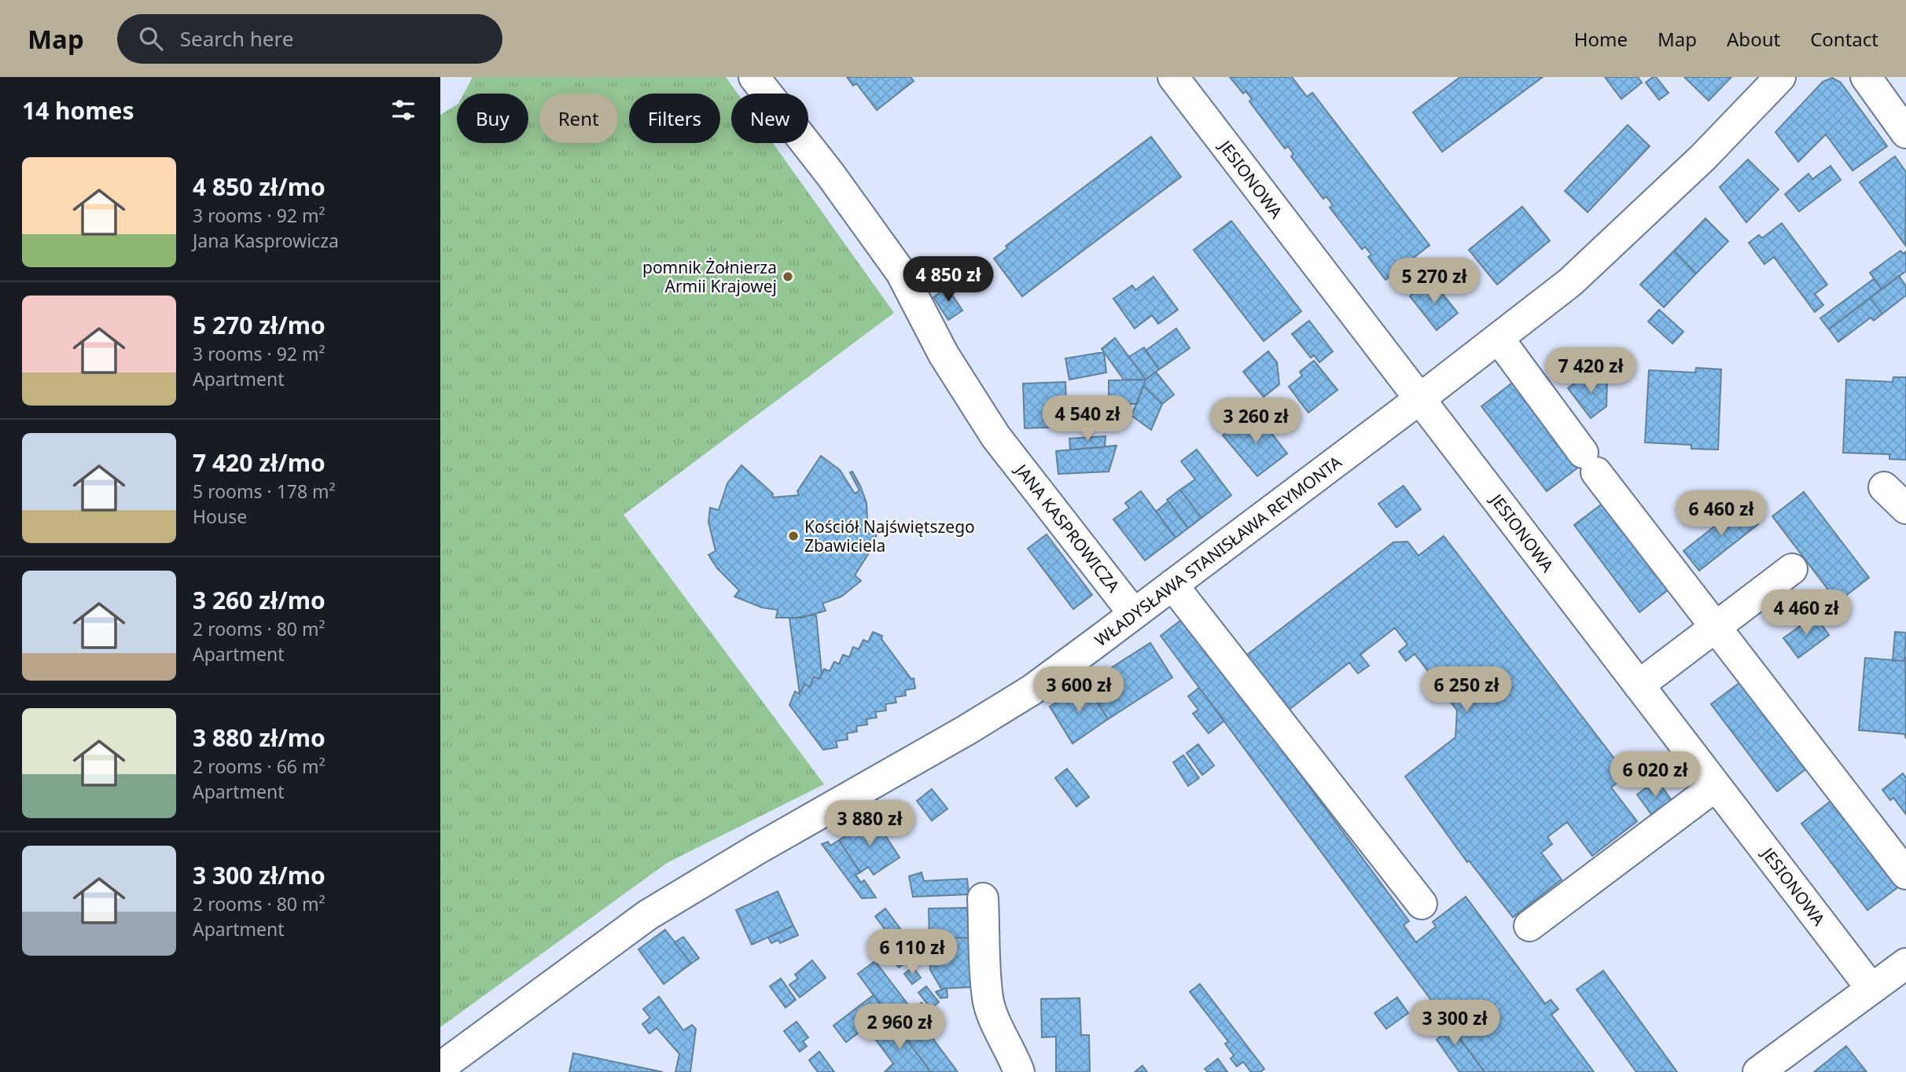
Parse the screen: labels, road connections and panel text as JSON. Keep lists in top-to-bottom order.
{
  "streets": {
    "street": ["JESIONOWA", "JANA KASPROWICZA", "WŁADYSŁAWA STANISŁAWA REYMONTA"]
  },
  "crossings": [
    ["JESIONOWA", "WŁADYSŁAWA STANISŁAWA REYMONTA"],
    ["JANA KASPROWICZA", "WŁADYSŁAWA STANISŁAWA REYMONTA"]
  ],
  "places": ["pomnik Żołnierza Armii Krajowej", "Kościół Najświętszego Zbawiciela"],
  "page": {
    "header": "Map",
    "search": "Search here",
    "nav": [
      "Home",
      "Map",
      "About",
      "Contact"
    ],
    "heading": "14 homes",
    "chip": [
      "Buy",
      "Rent",
      "Filters",
      "New"
    ],
    "list": [
      {
        "name": "4 850 zł/mo",
        "note": "3 rooms · 92 m² · Jana Kasprowicza"
      },
      {
        "name": "5 270 zł/mo",
        "note": "3 rooms · 92 m² · Apartment"
      },
      {
        "name": "7 420 zł/mo",
        "note": "5 rooms · 178 m² · House"
      },
      {
        "name": "3 260 zł/mo",
        "note": "2 rooms · 80 m² · Apartment"
      },
      {
        "name": "3 880 zł/mo",
        "note": "2 rooms · 66 m² · Apartment"
      },
      {
        "name": "3 300 zł/mo",
        "note": "2 rooms · 80 m² · Apartment"
      }
    ],
    "price": [
      "4 850 zł",
      "5 270 zł",
      "7 420 zł",
      "4 540 zł",
      "3 260 zł",
      "6 460 zł",
      "4 460 zł",
      "3 600 zł",
      "6 250 zł",
      "6 020 zł",
      "3 880 zł",
      "6 110 zł",
      "3 300 zł",
      "2 960 zł"
    ]
  }
}
